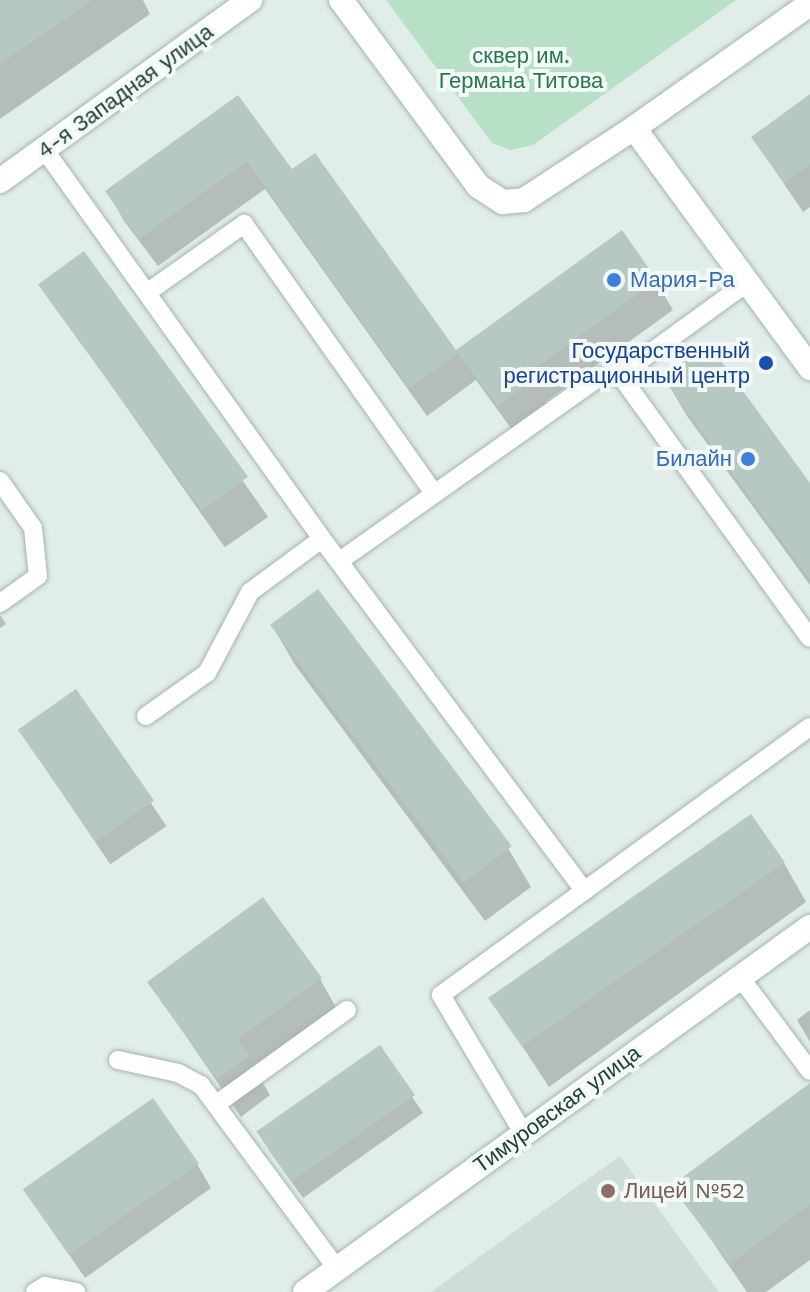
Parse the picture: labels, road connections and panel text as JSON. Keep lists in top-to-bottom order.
{
  "streets": {
    "street": ["4-я Западная улица", "Тимуровская улица"]
  },
  "parks": ["сквер им. Германа Титова"],
  "places": [
    "Мария-Ра",
    "Государственный регистрационный центр",
    "Билайн",
    "Лицей №52"
  ]
}
